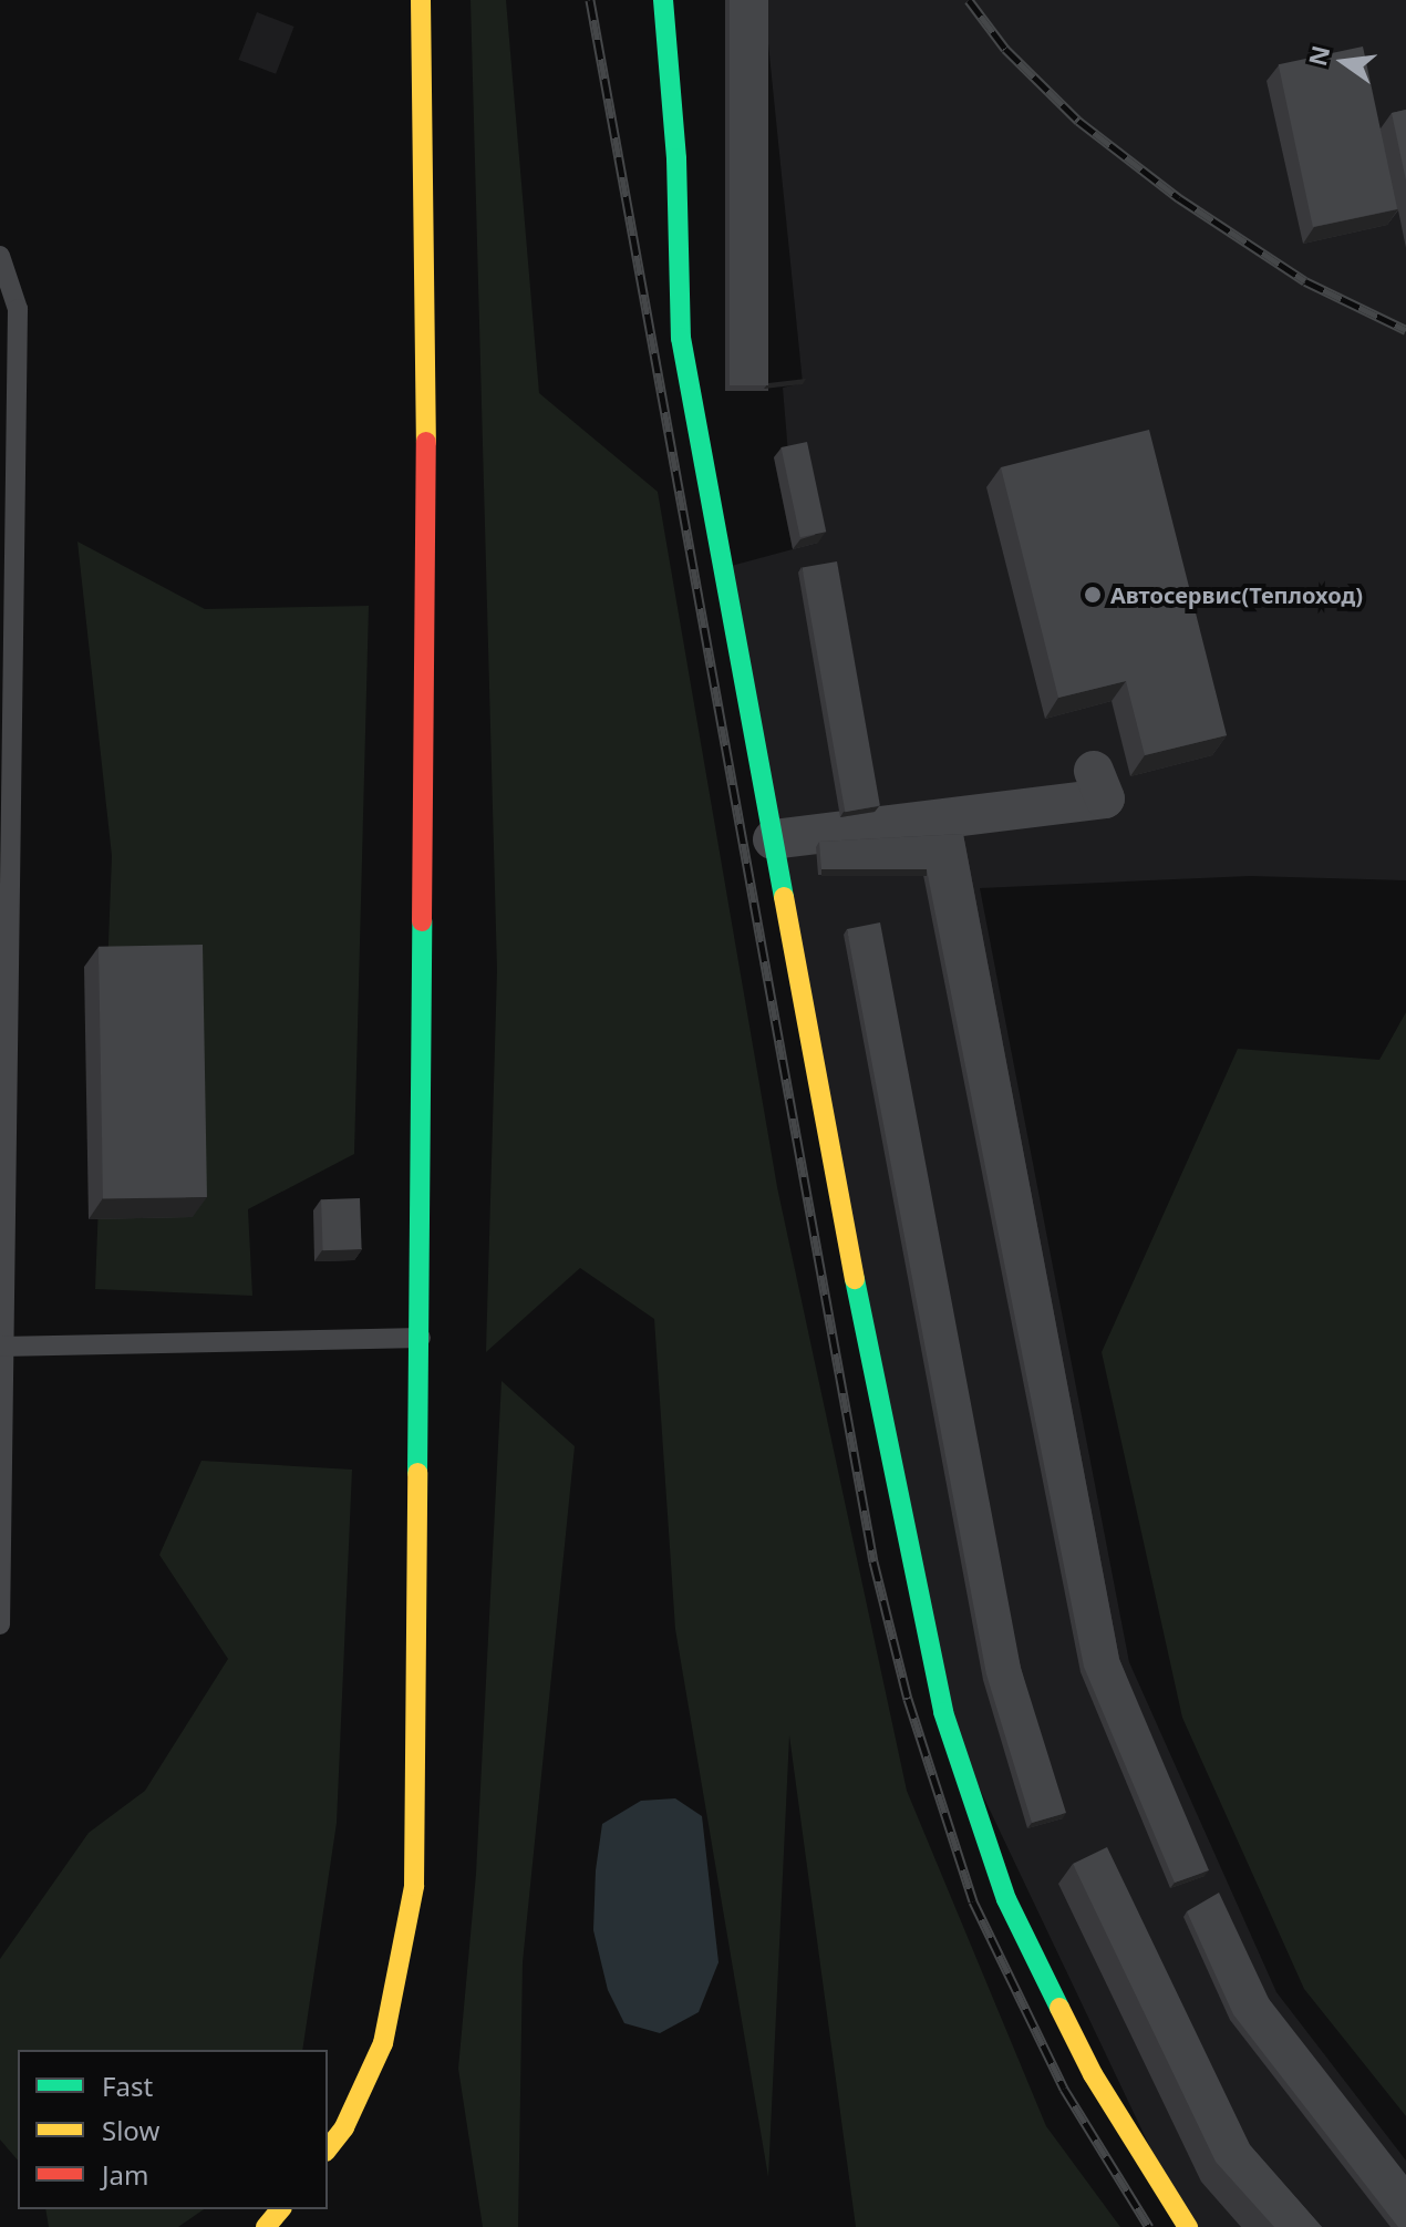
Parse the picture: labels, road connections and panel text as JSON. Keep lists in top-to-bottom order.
{
  "places": ["Автосервис(Теплоход)"],
  "legend": ["Fast", "Slow", "Jam"],
  "north": "left"
}
